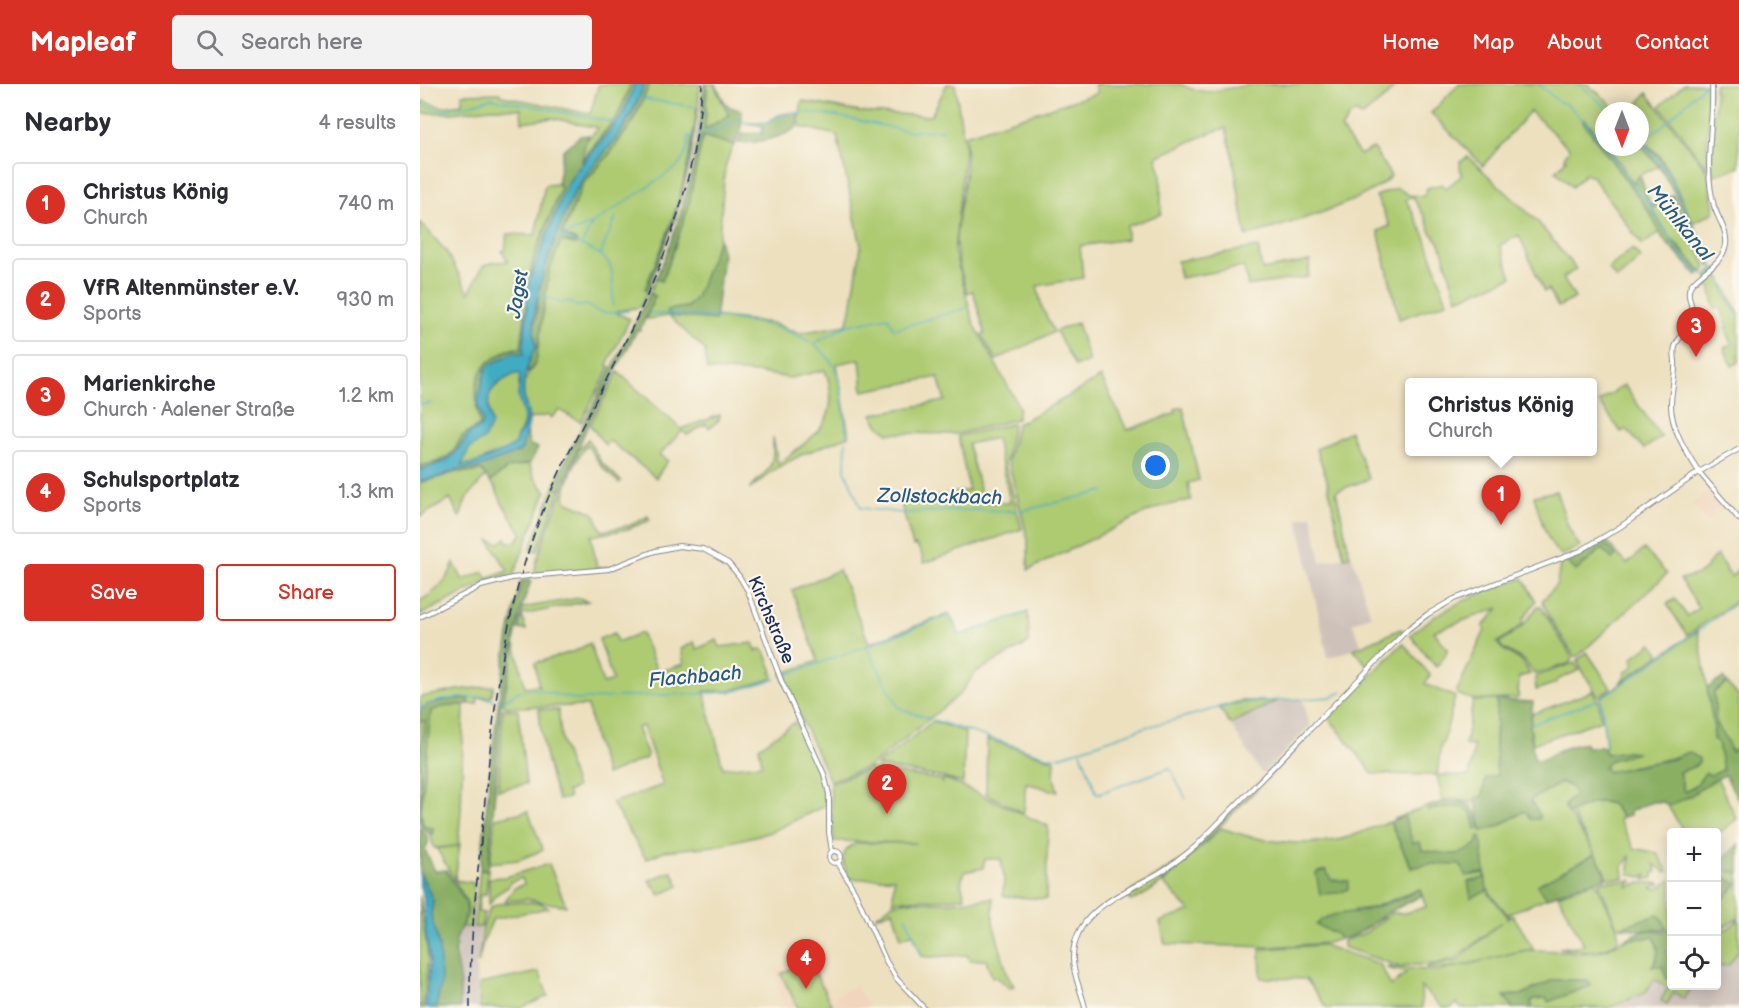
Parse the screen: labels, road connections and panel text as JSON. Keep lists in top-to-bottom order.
{
  "streets": {
    "street": ["Kirchstraße"]
  },
  "water": [
    "Mühlkanal",
    "Jagst",
    "Zollstockbach",
    "Flachbach"
  ],
  "north": "bottom",
  "page": {
    "header": "Mapleaf",
    "search": "Search here",
    "nav": [
      "Home",
      "Map",
      "About",
      "Contact"
    ],
    "heading": ["Nearby", "4 results"],
    "list": [
      {
        "mark": "1",
        "name": "Christus König",
        "note": "Church",
        "value": "740 m"
      },
      {
        "mark": "2",
        "name": "VfR Altenmünster e.V.",
        "note": "Sports",
        "value": "930 m"
      },
      {
        "mark": "3",
        "name": "Marienkirche",
        "note": "Church · Aalener Straße",
        "value": "1.2 km"
      },
      {
        "mark": "4",
        "name": "Schulsportplatz",
        "note": "Sports",
        "value": "1.3 km"
      }
    ],
    "pins": [
      "3",
      "1",
      "2",
      "4"
    ],
    "popup": ["Christus König", "Church"],
    "buttons": ["Save", "Share"],
    "map_buttons": ["+", "−"]
  }
}
